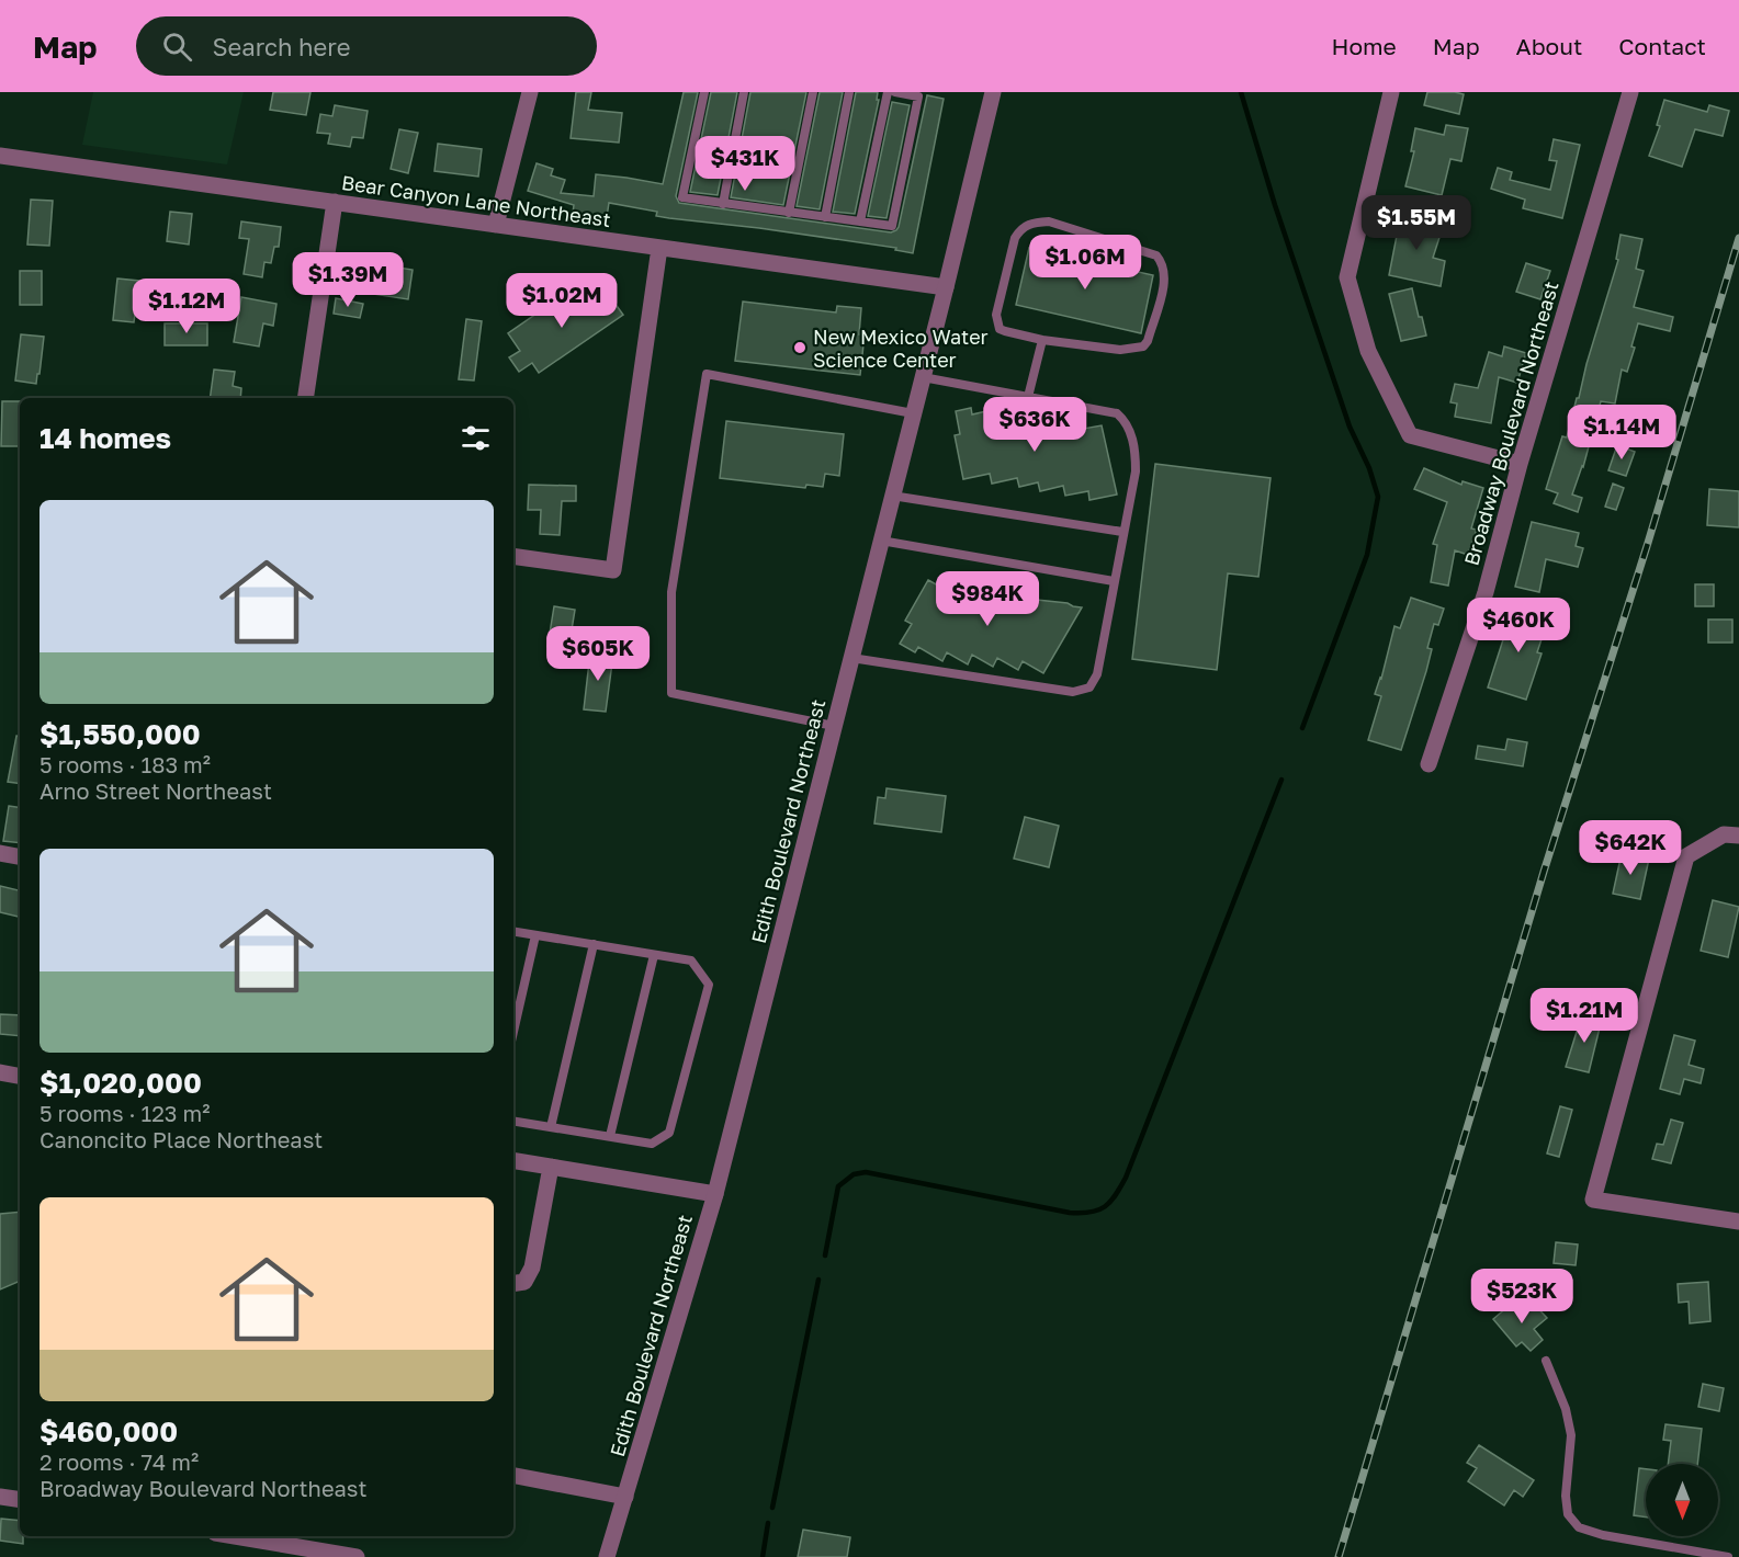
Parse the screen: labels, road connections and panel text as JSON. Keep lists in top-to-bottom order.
{
  "streets": {
    "street": ["Bear Canyon Lane Northeast", "Broadway Boulevard Northeast", "Edith Boulevard Northeast"]
  },
  "crossings": [
    ["Bear Canyon Lane Northeast", "Edith Boulevard Northeast"]
  ],
  "places": ["New Mexico Water Science Center"],
  "north": "bottom",
  "page": {
    "header": "Map",
    "search": "Search here",
    "nav": [
      "Home",
      "Map",
      "About",
      "Contact"
    ],
    "price": [
      "$431K",
      "$1.55M",
      "$1.06M",
      "$1.39M",
      "$1.02M",
      "$1.12M",
      "$636K",
      "$1.14M",
      "$984K",
      "$460K",
      "$605K",
      "$642K",
      "$1.21M",
      "$523K"
    ],
    "heading": "14 homes",
    "list": [
      {
        "name": "$1,550,000",
        "note": "5 rooms · 183 m² · Arno Street Northeast"
      },
      {
        "name": "$1,020,000",
        "note": "5 rooms · 123 m² · Canoncito Place Northeast"
      },
      {
        "name": "$460,000",
        "note": "2 rooms · 74 m² · Broadway Boulevard Northeast"
      }
    ]
  }
}
